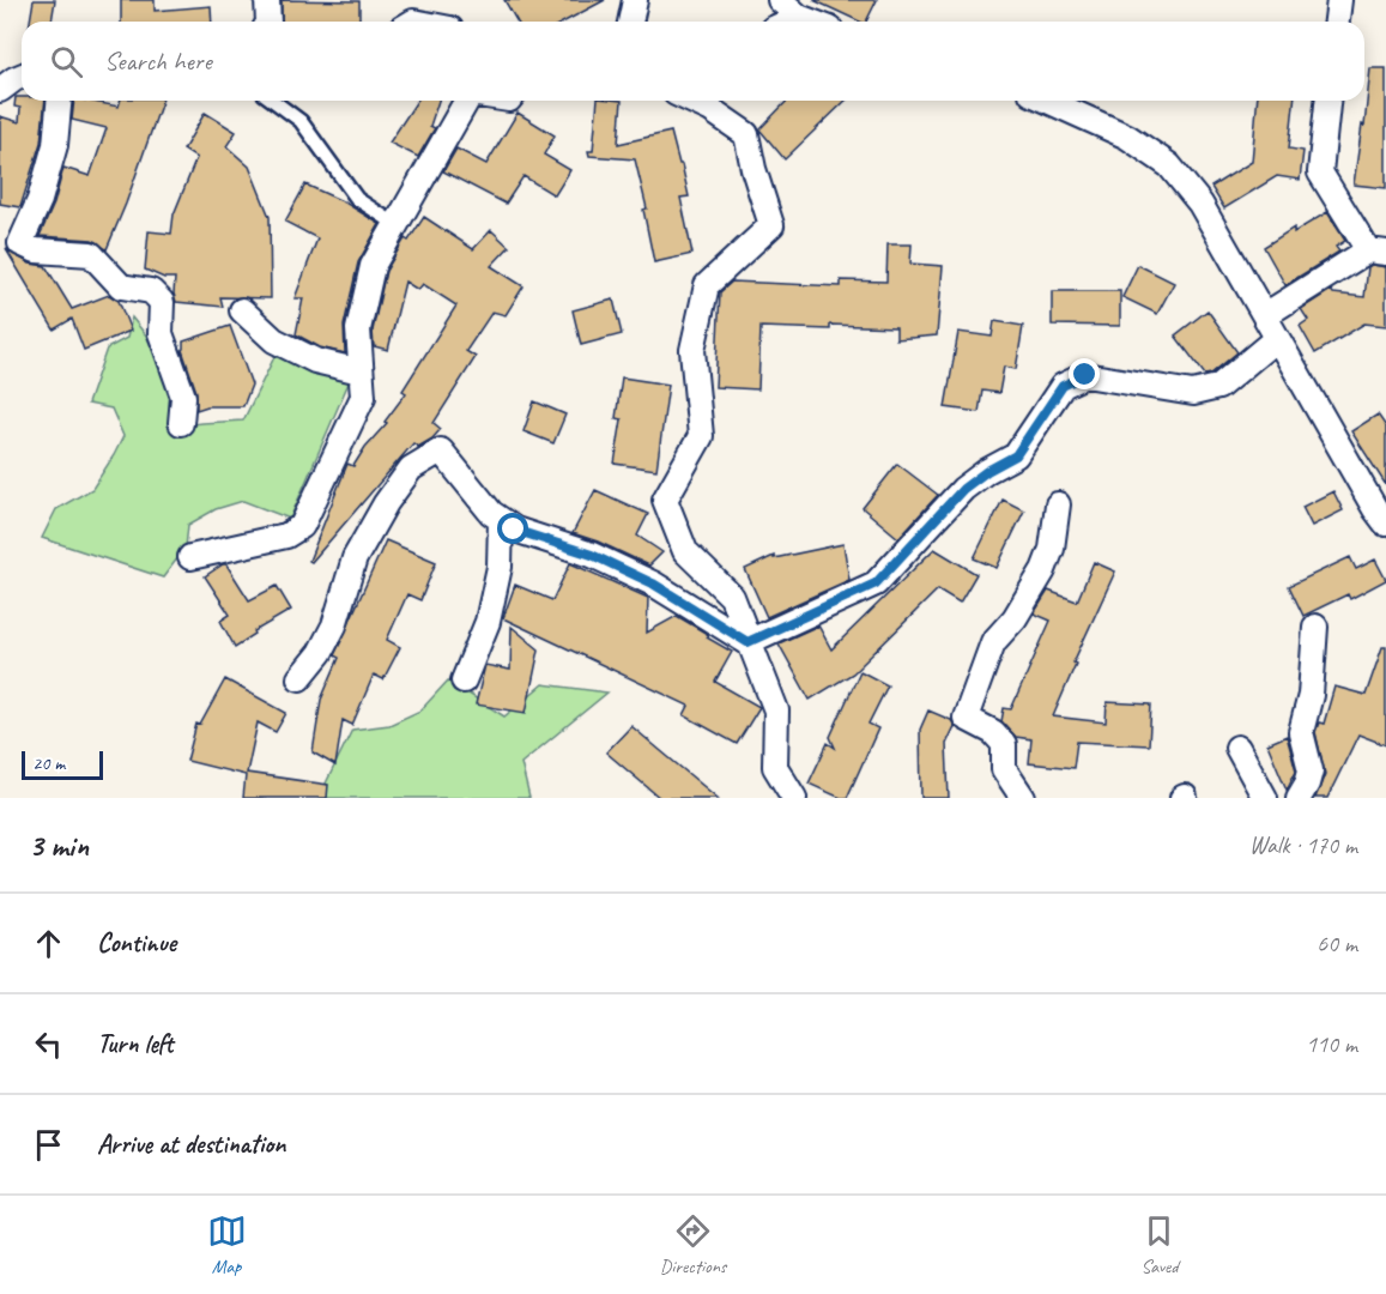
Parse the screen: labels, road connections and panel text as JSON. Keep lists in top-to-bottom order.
{
  "scale_bar": "20 m",
  "page": {
    "search": "Search here",
    "scale": "20 m",
    "heading": ["3 min", "Walk · 170 m"],
    "list": [
      ["Continue", "60 m"],
      ["Turn left", "110 m"],
      "Arrive at destination"
    ],
    "nav": ["Map", "Directions", "Saved"]
  }
}
